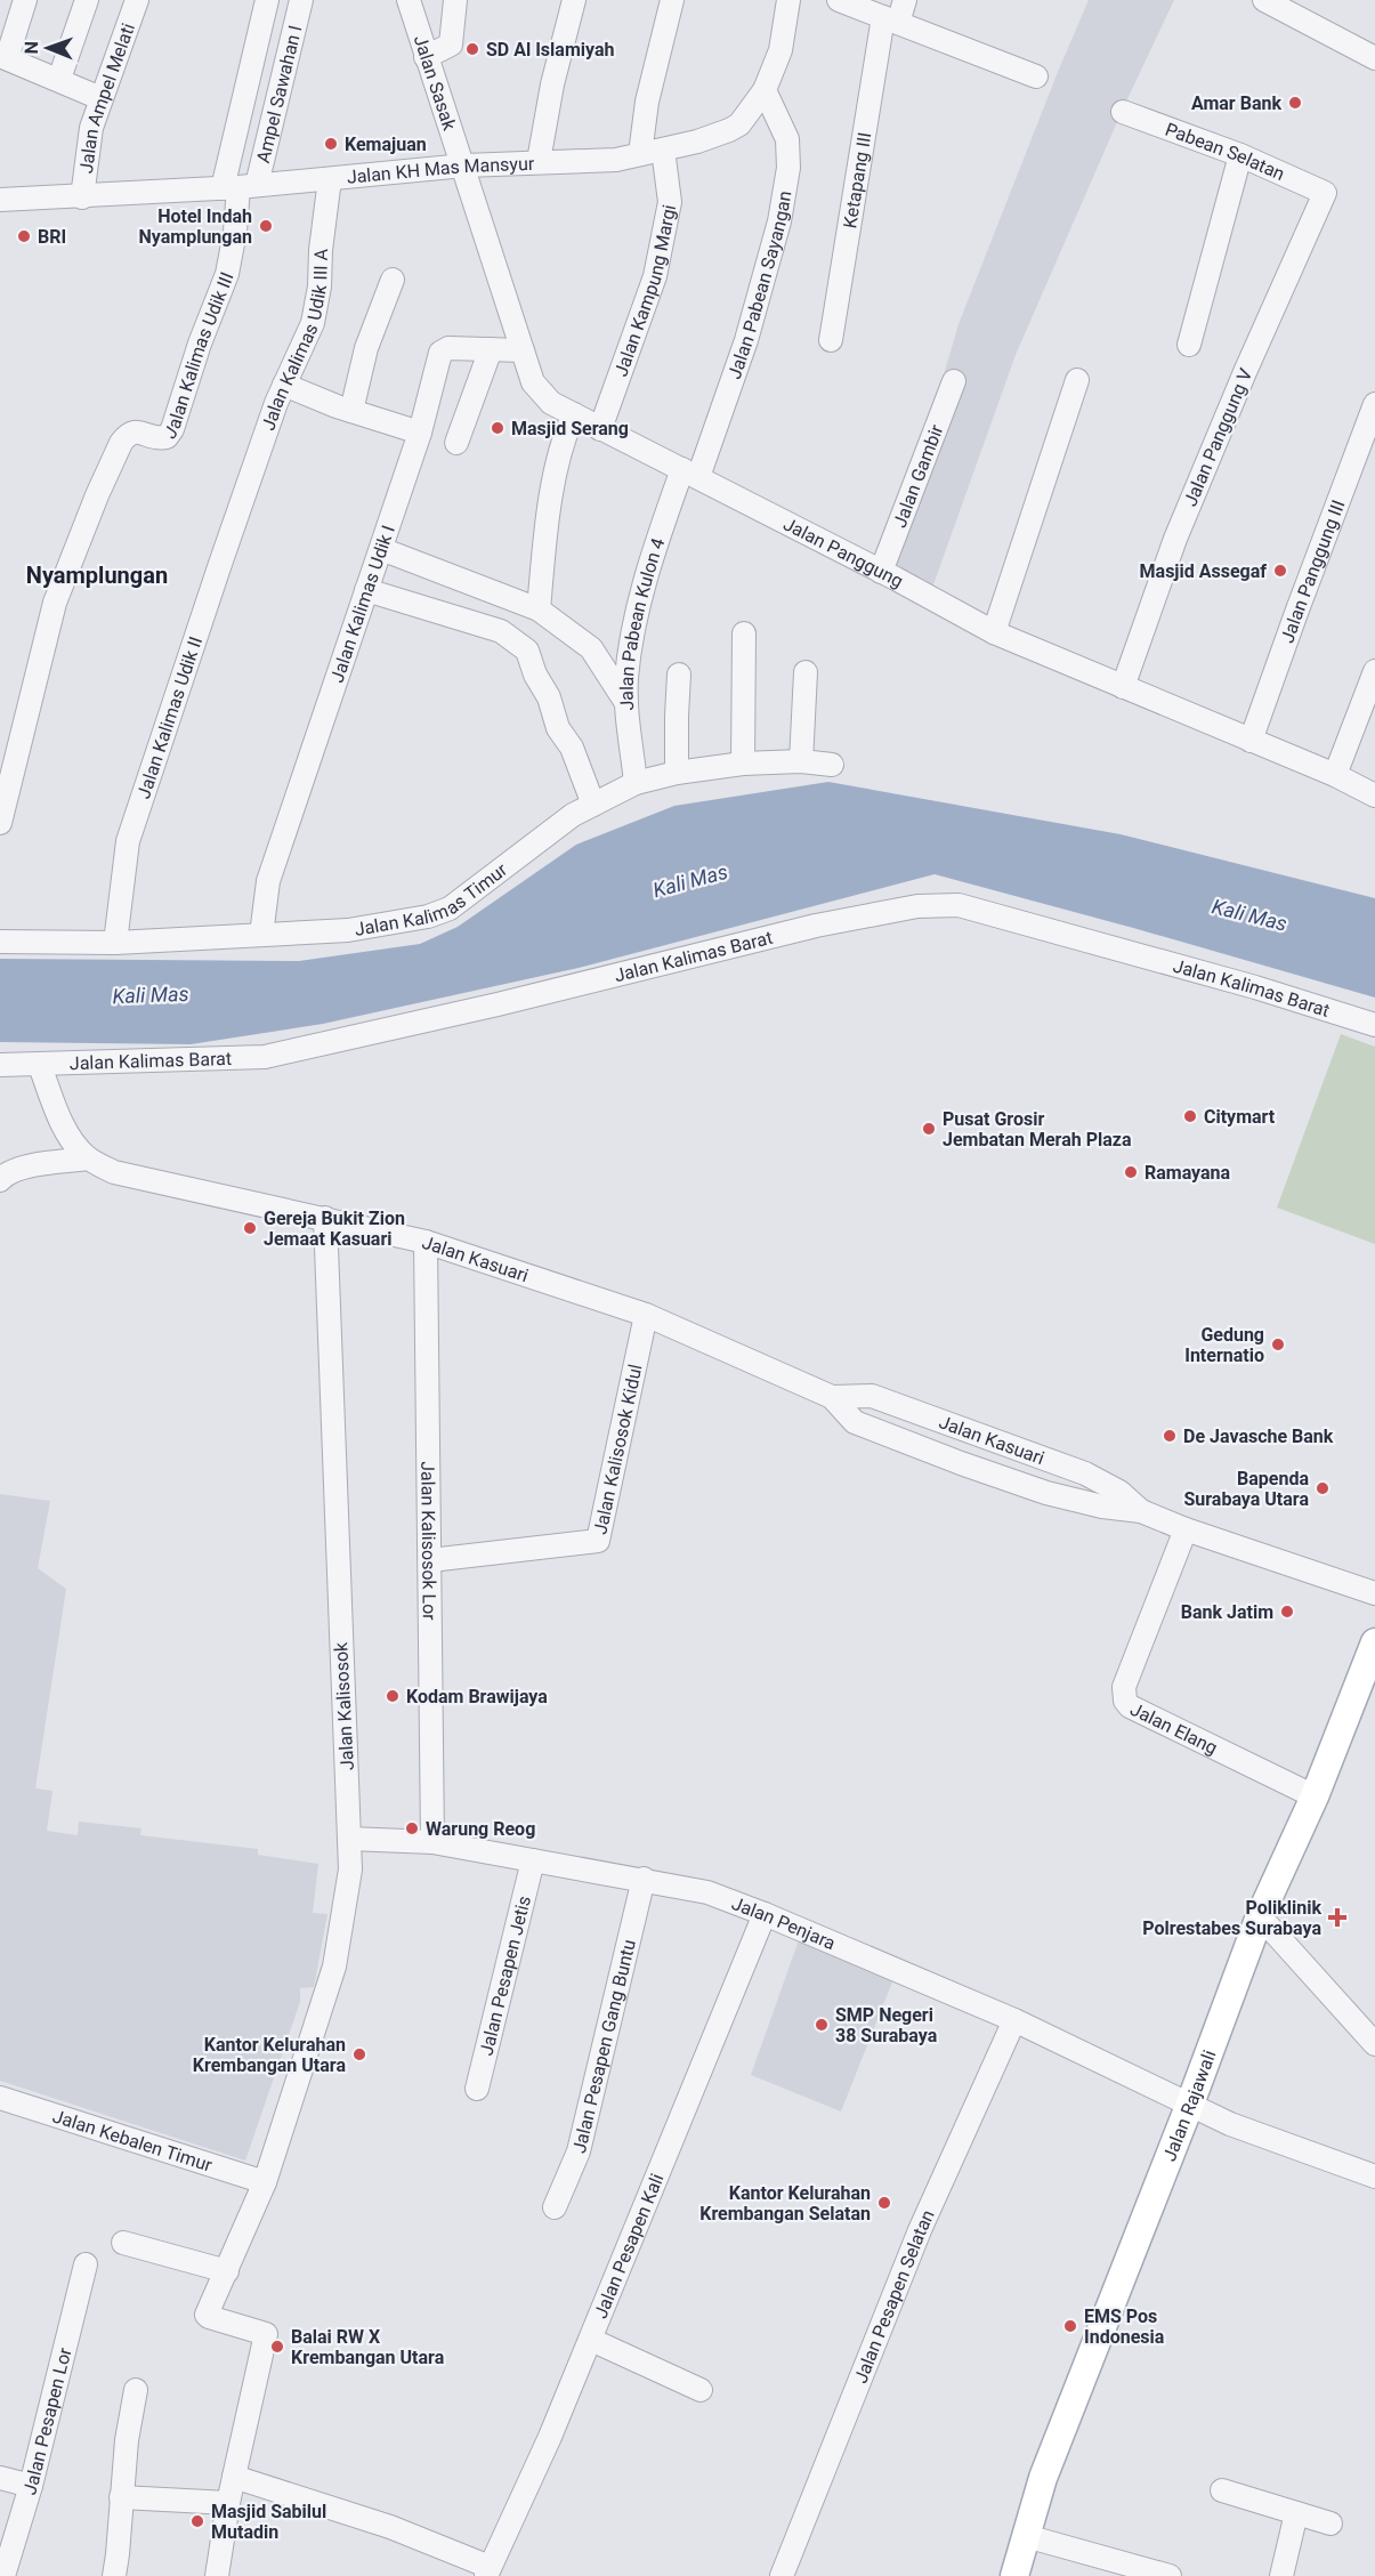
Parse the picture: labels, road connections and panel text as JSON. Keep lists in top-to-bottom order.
{
  "streets": {
    "main road": ["Jalan Rajawali"],
    "street": [
      "Jalan Sasak",
      "Ampel Sawahan I",
      "Jalan Ampel Melati",
      "Pabean Selatan",
      "Jalan KH Mas Mansyur",
      "Ketapang III",
      "Jalan Pabean Sayangan",
      "Jalan Kampung Margi",
      "Jalan Kalimas Udik III A",
      "Jalan Kalimas Udik III",
      "Jalan Panggung V",
      "Jalan Gambir",
      "Jalan Panggung",
      "Jalan Panggung III",
      "Jalan Kalimas Udik I",
      "Jalan Pabean Kulon 4",
      "Jalan Kalimas Udik II",
      "Jalan Kalimas Timur",
      "Jalan Kalimas Barat",
      "Jalan Kasuari",
      "Jalan Kalisosok Kidul",
      "Jalan Kalisosok Lor",
      "Jalan Kalisosok",
      "Jalan Elang",
      "Jalan Penjara",
      "Jalan Pesapen Jetis",
      "Jalan Pesapen Gang Buntu",
      "Jalan Kebalen Timur",
      "Jalan Pesapen Kali",
      "Jalan Pesapen Selatan",
      "Jalan Pesapen Lor"
    ]
  },
  "crossings": [
    ["Jalan Sasak", "Jalan KH Mas Mansyur"],
    ["Jalan Sasak", "Jalan Panggung"],
    ["Ampel Sawahan I", "Jalan KH Mas Mansyur"],
    ["Ampel Sawahan I", "Jalan Kalimas Udik III"],
    ["Jalan Ampel Melati", "Jalan KH Mas Mansyur"],
    ["Pabean Selatan", "Jalan Panggung V"],
    ["Jalan KH Mas Mansyur", "Jalan Pabean Sayangan"],
    ["Jalan KH Mas Mansyur", "Jalan Kampung Margi"],
    ["Jalan KH Mas Mansyur", "Jalan Kalimas Udik III A"],
    ["Jalan KH Mas Mansyur", "Jalan Kalimas Udik III"],
    ["Jalan KH Mas Mansyur", "Jalan Panggung"],
    ["Jalan Pabean Sayangan", "Jalan Panggung"],
    ["Jalan Pabean Sayangan", "Jalan Pabean Kulon 4"],
    ["Jalan Kampung Margi", "Jalan Panggung"],
    ["Jalan Kalimas Udik III A", "Jalan Kalimas Udik II"],
    ["Jalan Panggung V", "Jalan Panggung"],
    ["Jalan Gambir", "Jalan Panggung"],
    ["Jalan Panggung", "Jalan Panggung III"],
    ["Jalan Panggung", "Jalan Kalimas Udik I"],
    ["Jalan Panggung", "Jalan Pabean Kulon 4"],
    ["Jalan Kalimas Udik I", "Jalan Kalimas Timur"],
    ["Jalan Pabean Kulon 4", "Jalan Kalimas Timur"],
    ["Jalan Kalimas Udik II", "Jalan Kalimas Timur"],
    ["Jalan Kalimas Barat", "Jalan Kasuari"],
    ["Jalan Kasuari", "Jalan Kalisosok Kidul"],
    ["Jalan Kasuari", "Jalan Kalisosok Lor"],
    ["Jalan Kasuari", "Jalan Kalisosok"],
    ["Jalan Kasuari", "Jalan Elang"],
    ["Jalan Kalisosok Kidul", "Jalan Kalisosok Lor"],
    ["Jalan Kalisosok Lor", "Jalan Penjara"],
    ["Jalan Kalisosok", "Jalan Penjara"],
    ["Jalan Kalisosok", "Jalan Kebalen Timur"],
    ["Jalan Elang", "Jalan Rajawali"],
    ["Jalan Penjara", "Jalan Pesapen Jetis"],
    ["Jalan Penjara", "Jalan Pesapen Gang Buntu"],
    ["Jalan Penjara", "Jalan Rajawali"],
    ["Jalan Penjara", "Jalan Pesapen Kali"],
    ["Jalan Penjara", "Jalan Pesapen Selatan"]
  ],
  "districts": ["Nyamplungan"],
  "water": ["Kali Mas"],
  "places": {
    "other": [
      "SD Al Islamiyah",
      "Amar Bank",
      "Kemajuan",
      "Hotel Indah Nyamplungan",
      "BRI",
      "Masjid Serang",
      "Masjid Assegaf",
      "Citymart",
      "Pusat Grosir Jembatan Merah Plaza",
      "Ramayana",
      "Gereja Bukit Zion Jemaat Kasuari",
      "Gedung Internatio",
      "De Javasche Bank",
      "Bapenda Surabaya Utara",
      "Bank Jatim",
      "Kodam Brawijaya",
      "Warung Reog",
      "SMP Negeri 38 Surabaya",
      "Kantor Kelurahan Krembangan Utara",
      "Kantor Kelurahan Krembangan Selatan",
      "EMS Pos Indonesia",
      "Balai RW X Krembangan Utara",
      "Masjid Sabilul Mutadin"
    ],
    "health": ["Poliklinik Polrestabes Surabaya"]
  },
  "north": "left"
}
